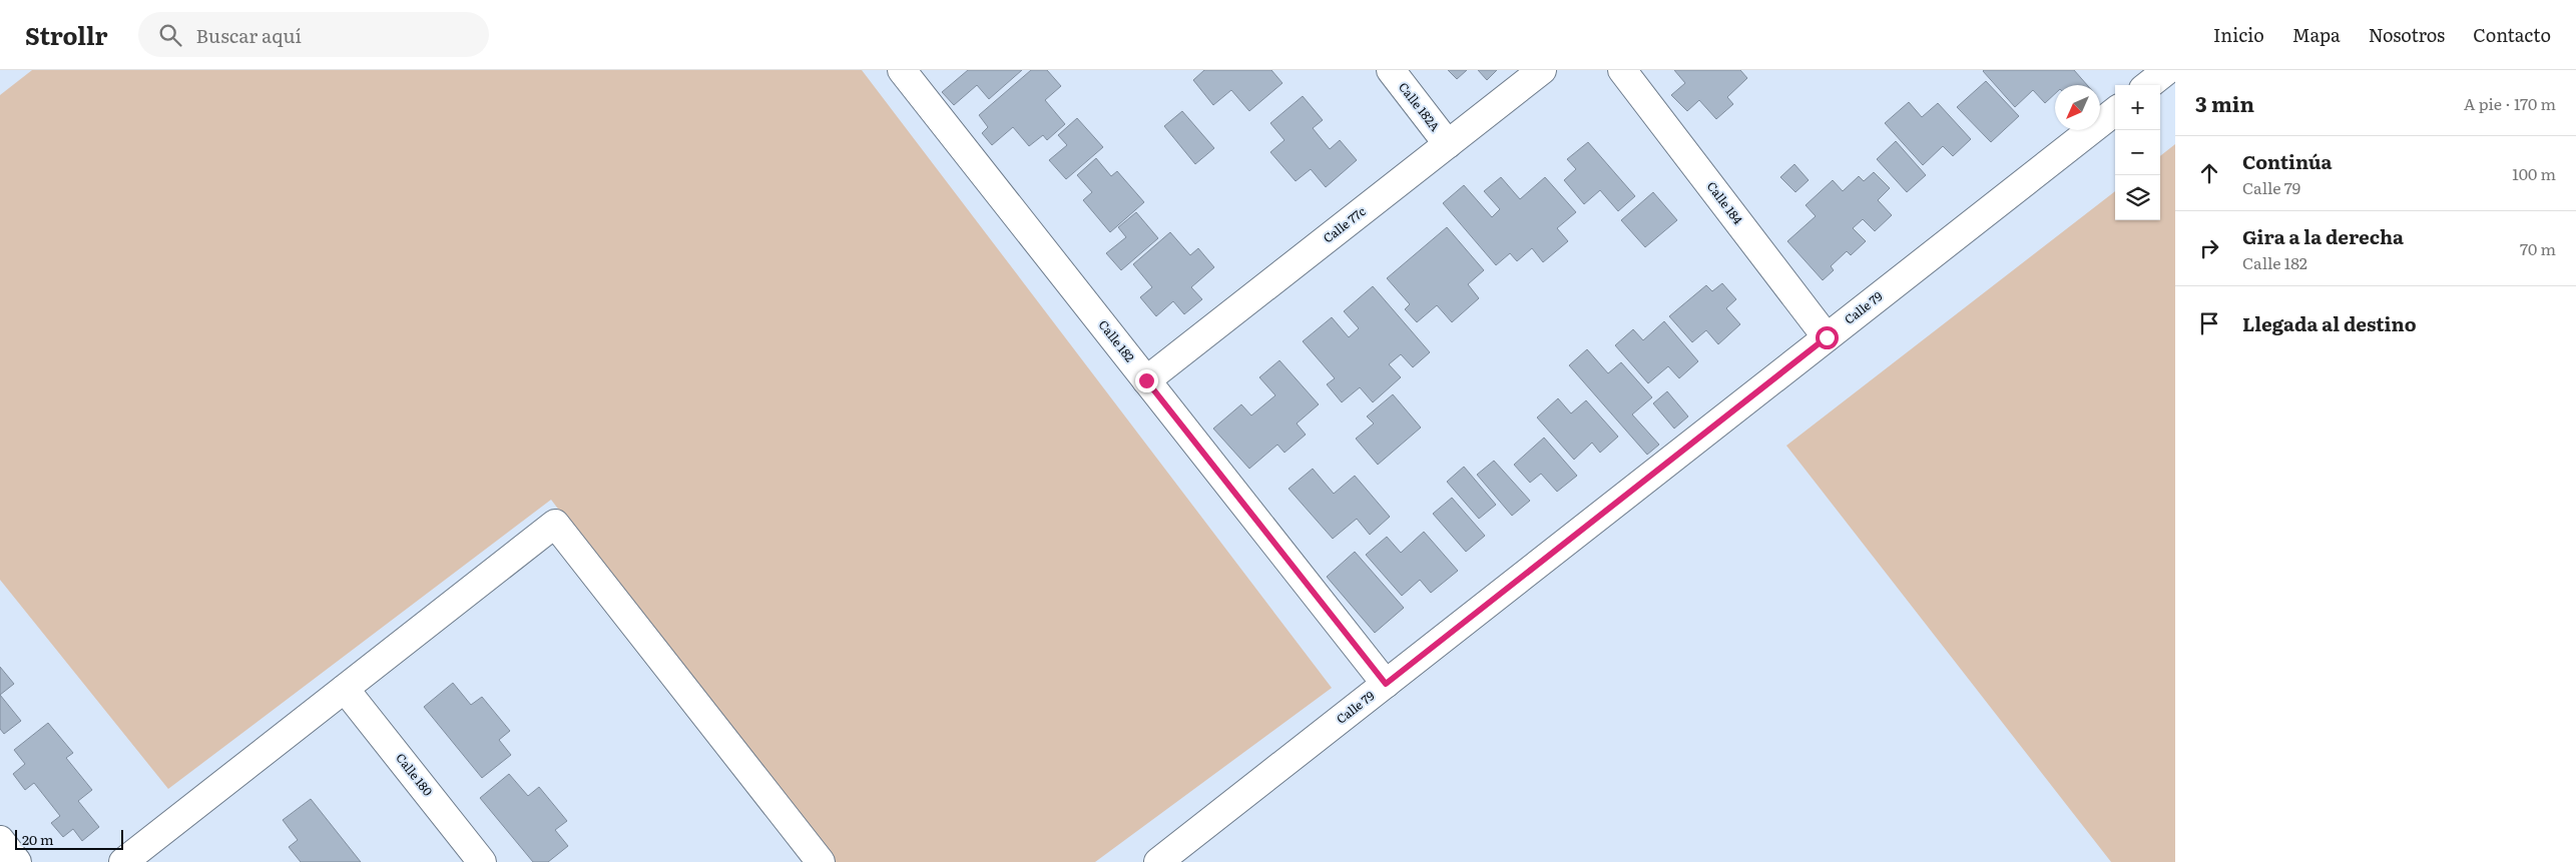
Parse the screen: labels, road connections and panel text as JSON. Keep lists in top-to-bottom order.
{
  "streets": {
    "street": [
      "Calle 182A",
      "Calle 184",
      "Calle 77c",
      "Calle 79",
      "Calle 182",
      "Calle 180"
    ]
  },
  "crossings": [
    ["Calle 182A", "Calle 77c"],
    ["Calle 184", "Calle 79"],
    ["Calle 77c", "Calle 182"],
    ["Calle 79", "Calle 182"]
  ],
  "scale_bar": "20 m",
  "north": "bottom left",
  "page": {
    "header": "Strollr",
    "search": "Buscar aquí",
    "nav": [
      "Inicio",
      "Mapa",
      "Nosotros",
      "Contacto"
    ],
    "heading": ["3 min", "A pie · 170 m"],
    "map_buttons": ["+", "−"],
    "list": [
      ["Continúa", "Calle 79", "100 m"],
      ["Gira a la derecha", "Calle 182", "70 m"],
      "Llegada al destino"
    ],
    "scale": "20 m"
  }
}
